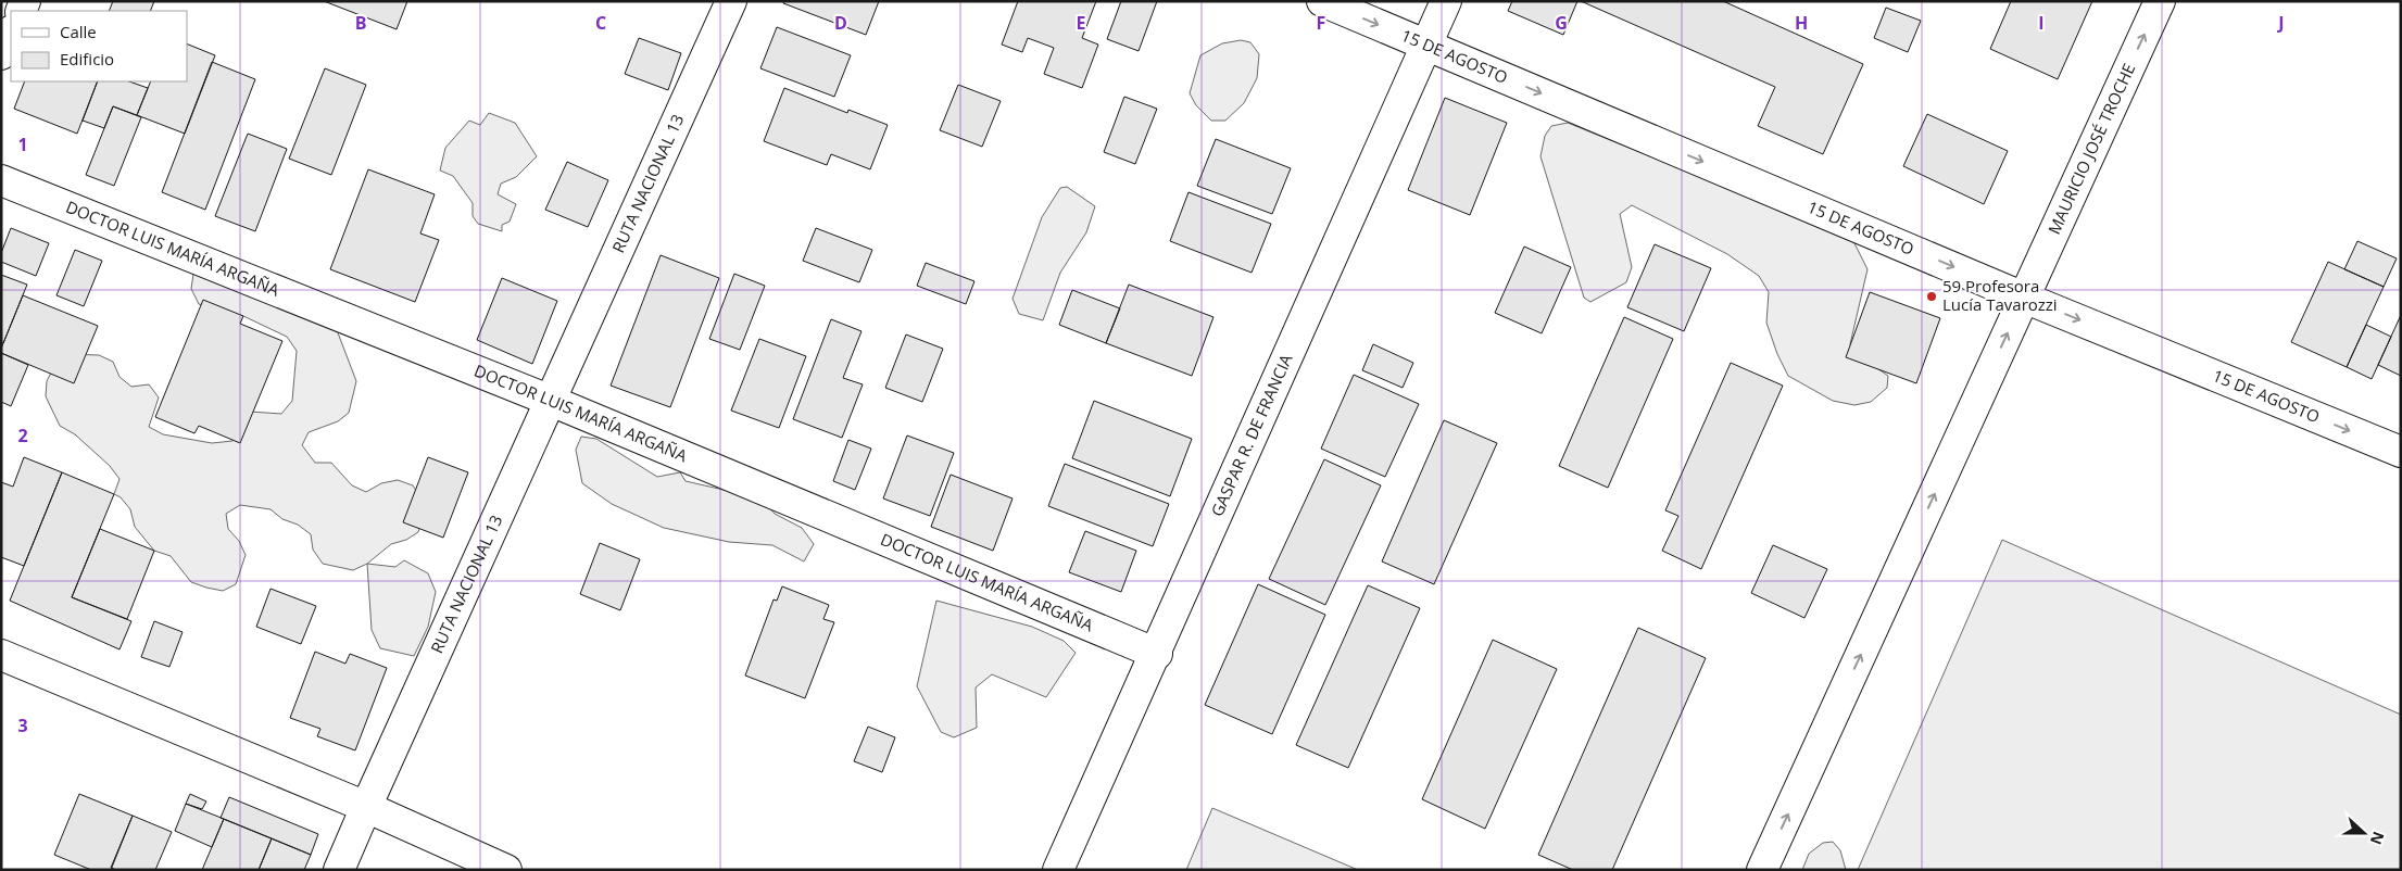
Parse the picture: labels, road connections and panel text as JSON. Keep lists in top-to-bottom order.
{
  "streets": {
    "main road": [
      "15 DE AGOSTO",
      "MAURICIO JOSÉ TROCHE",
      "RUTA NACIONAL 13",
      "DOCTOR LUIS MARÍA ARGAÑA",
      "GASPAR R. DE FRANCIA"
    ]
  },
  "crossings": [
    ["15 DE AGOSTO", "MAURICIO JOSÉ TROCHE"],
    ["15 DE AGOSTO", "GASPAR R. DE FRANCIA"],
    ["RUTA NACIONAL 13", "DOCTOR LUIS MARÍA ARGAÑA"],
    ["DOCTOR LUIS MARÍA ARGAÑA", "GASPAR R. DE FRANCIA"]
  ],
  "one_way": ["15 DE AGOSTO", "MAURICIO JOSÉ TROCHE"],
  "places": ["59 Profesora Lucía Tavarozzi"],
  "legend": ["Calle", "Edificio"],
  "north": "right",
  "grid": {
    "columns": [
      "B",
      "C",
      "D",
      "E",
      "F",
      "G",
      "H",
      "I",
      "J"
    ],
    "rows": ["1", "2", "3"]
  }
}
